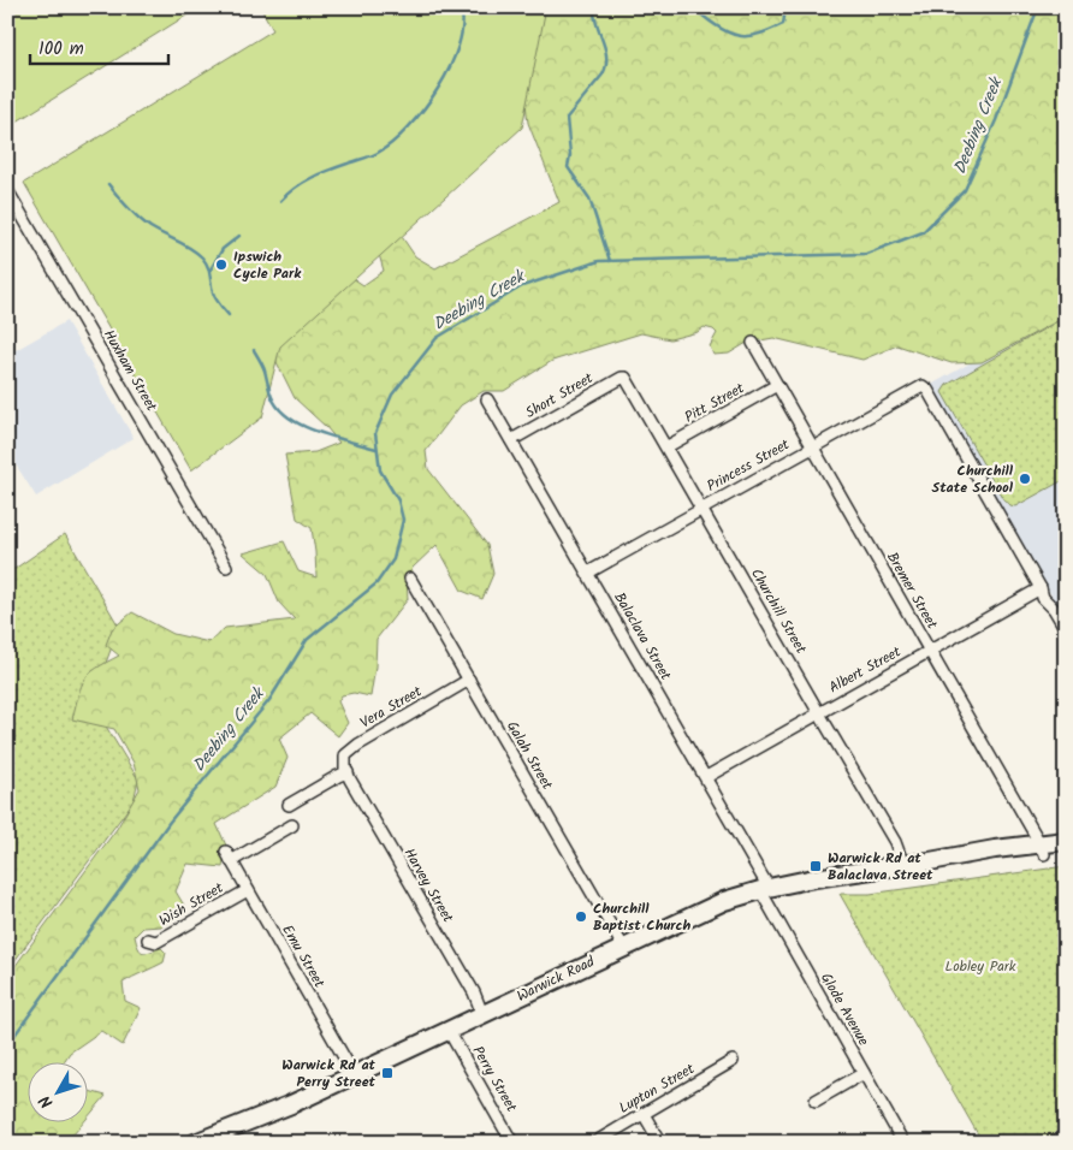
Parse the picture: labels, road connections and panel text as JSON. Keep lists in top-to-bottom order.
{
  "streets": {
    "main road": ["Warwick Road"],
    "street": [
      "Huxham Street",
      "Short Street",
      "Pitt Street",
      "Princess Street",
      "Bremer Street",
      "Churchill Street",
      "Balaclava Street",
      "Albert Street",
      "Vera Street",
      "Galah Street",
      "Harvey Street",
      "Wish Street",
      "Emu Street",
      "Glode Avenue",
      "Perry Street",
      "Lupton Street"
    ]
  },
  "crossings": [
    ["Short Street", "Churchill Street"],
    ["Short Street", "Balaclava Street"],
    ["Pitt Street", "Bremer Street"],
    ["Pitt Street", "Churchill Street"],
    ["Princess Street", "Bremer Street"],
    ["Princess Street", "Churchill Street"],
    ["Princess Street", "Balaclava Street"],
    ["Princess Street", "Albert Street"],
    ["Bremer Street", "Albert Street"],
    ["Bremer Street", "Warwick Road"],
    ["Churchill Street", "Albert Street"],
    ["Churchill Street", "Warwick Road"],
    ["Balaclava Street", "Albert Street"],
    ["Balaclava Street", "Warwick Road"],
    ["Balaclava Street", "Glode Avenue"],
    ["Vera Street", "Galah Street"],
    ["Vera Street", "Harvey Street"],
    ["Galah Street", "Warwick Road"],
    ["Harvey Street", "Warwick Road"],
    ["Wish Street", "Emu Street"],
    ["Emu Street", "Warwick Road"],
    ["Warwick Road", "Glode Avenue"],
    ["Warwick Road", "Perry Street"]
  ],
  "water": ["Deebing Creek"],
  "parks": ["Lobley Park"],
  "places": {
    "other": ["Ipswich Cycle Park", "Churchill State School", "Churchill Baptist Church"],
    "transit": ["Warwick Rd at Balaclava Street", "Warwick Rd at Perry Street"]
  },
  "scale_bar": "100 m",
  "north": "bottom left"
}
